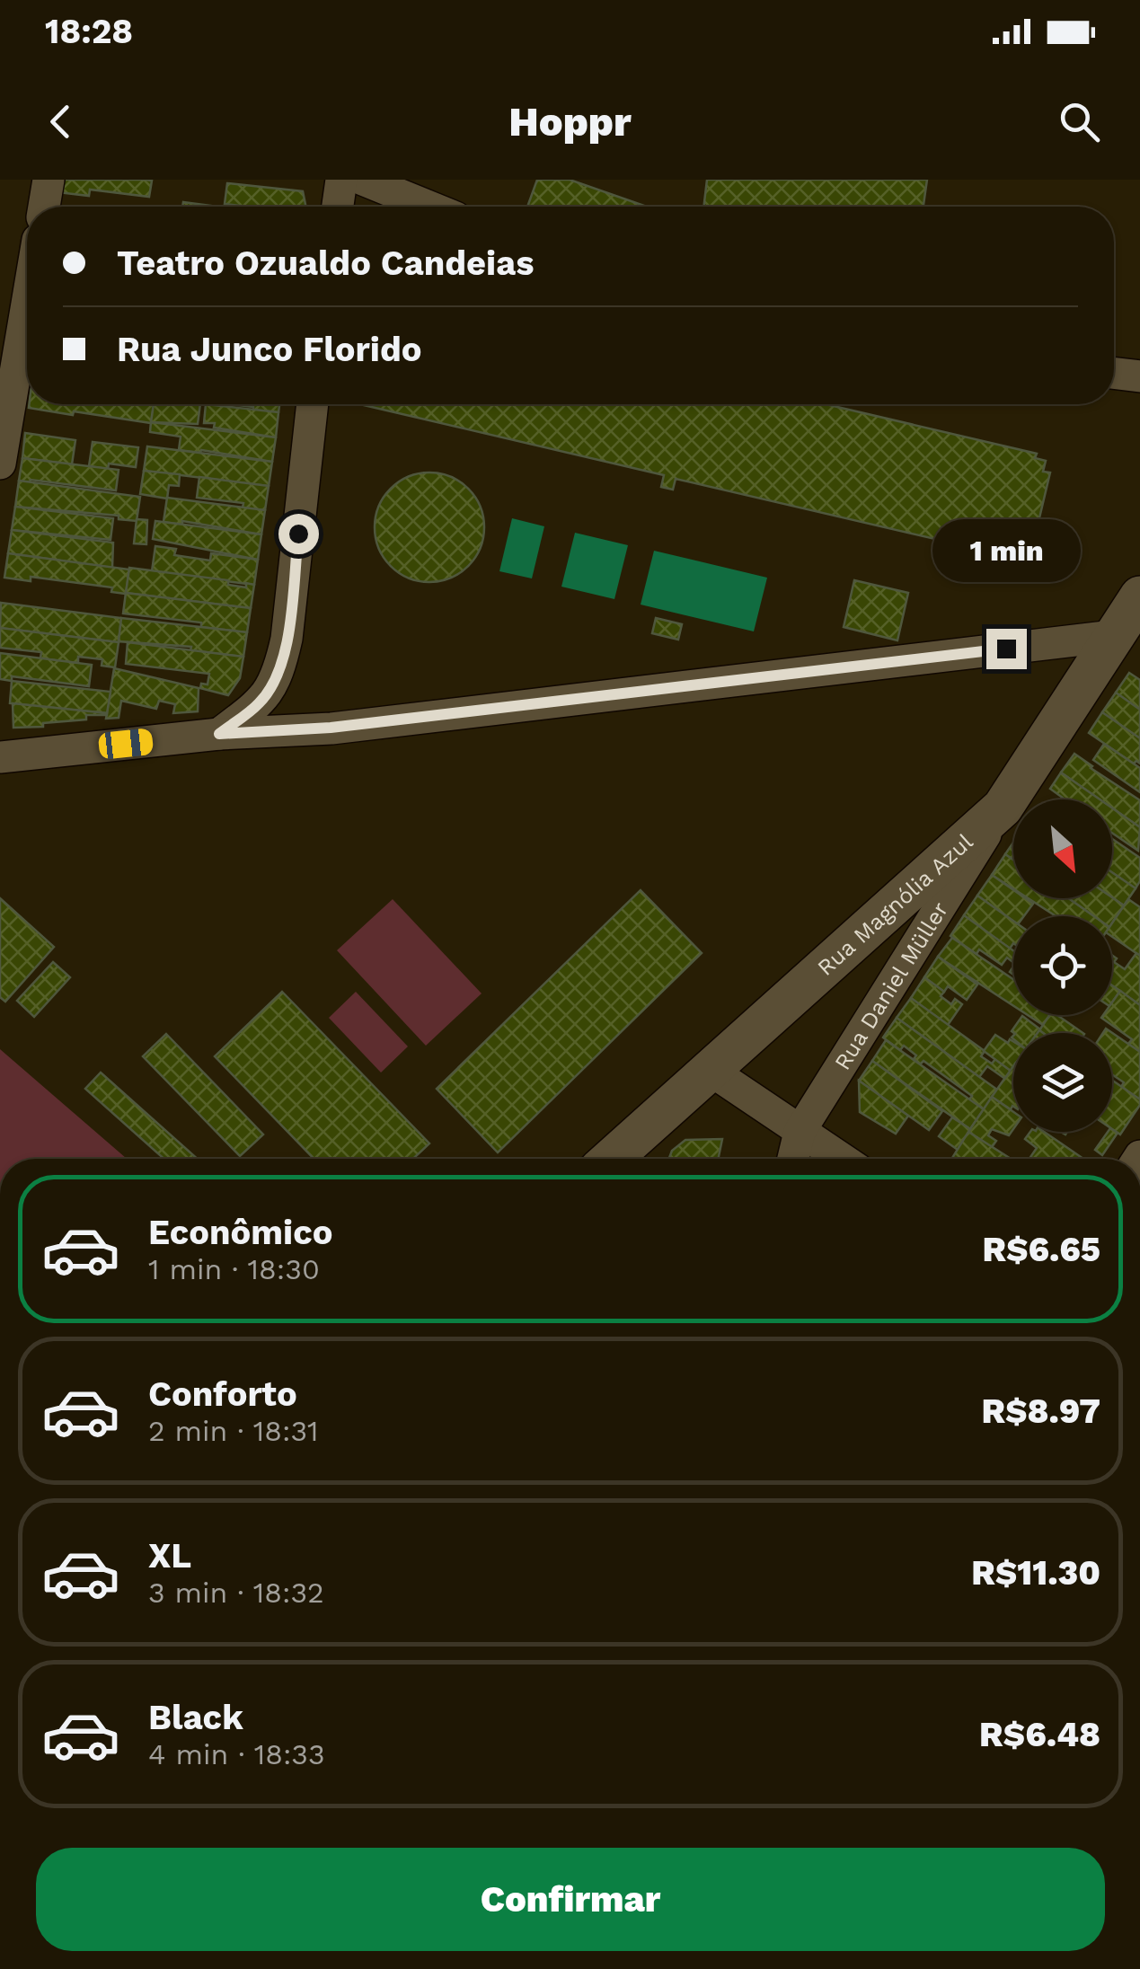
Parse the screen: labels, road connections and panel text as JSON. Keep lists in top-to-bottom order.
{
  "streets": {
    "street": ["Rua Magnólia Azul", "Rua Daniel Müller"]
  },
  "crossings": [
    ["Rua Magnólia Azul", "Rua Daniel Müller"]
  ],
  "north": "bottom right",
  "page": {
    "status": "18:28",
    "header": "Hoppr",
    "banner": ["Teatro Ozualdo Candeias", "Rua Junco Florido"],
    "bubble": "1 min",
    "list": [
      {
        "name": "Econômico",
        "note": "1 min · 18:30",
        "value": "R$6.65"
      },
      {
        "name": "Conforto",
        "note": "2 min · 18:31",
        "value": "R$8.97"
      },
      {
        "name": "XL",
        "note": "3 min · 18:32",
        "value": "R$11.30"
      },
      {
        "name": "Black",
        "note": "4 min · 18:33",
        "value": "R$6.48"
      }
    ],
    "buttons": "Confirmar"
  }
}
